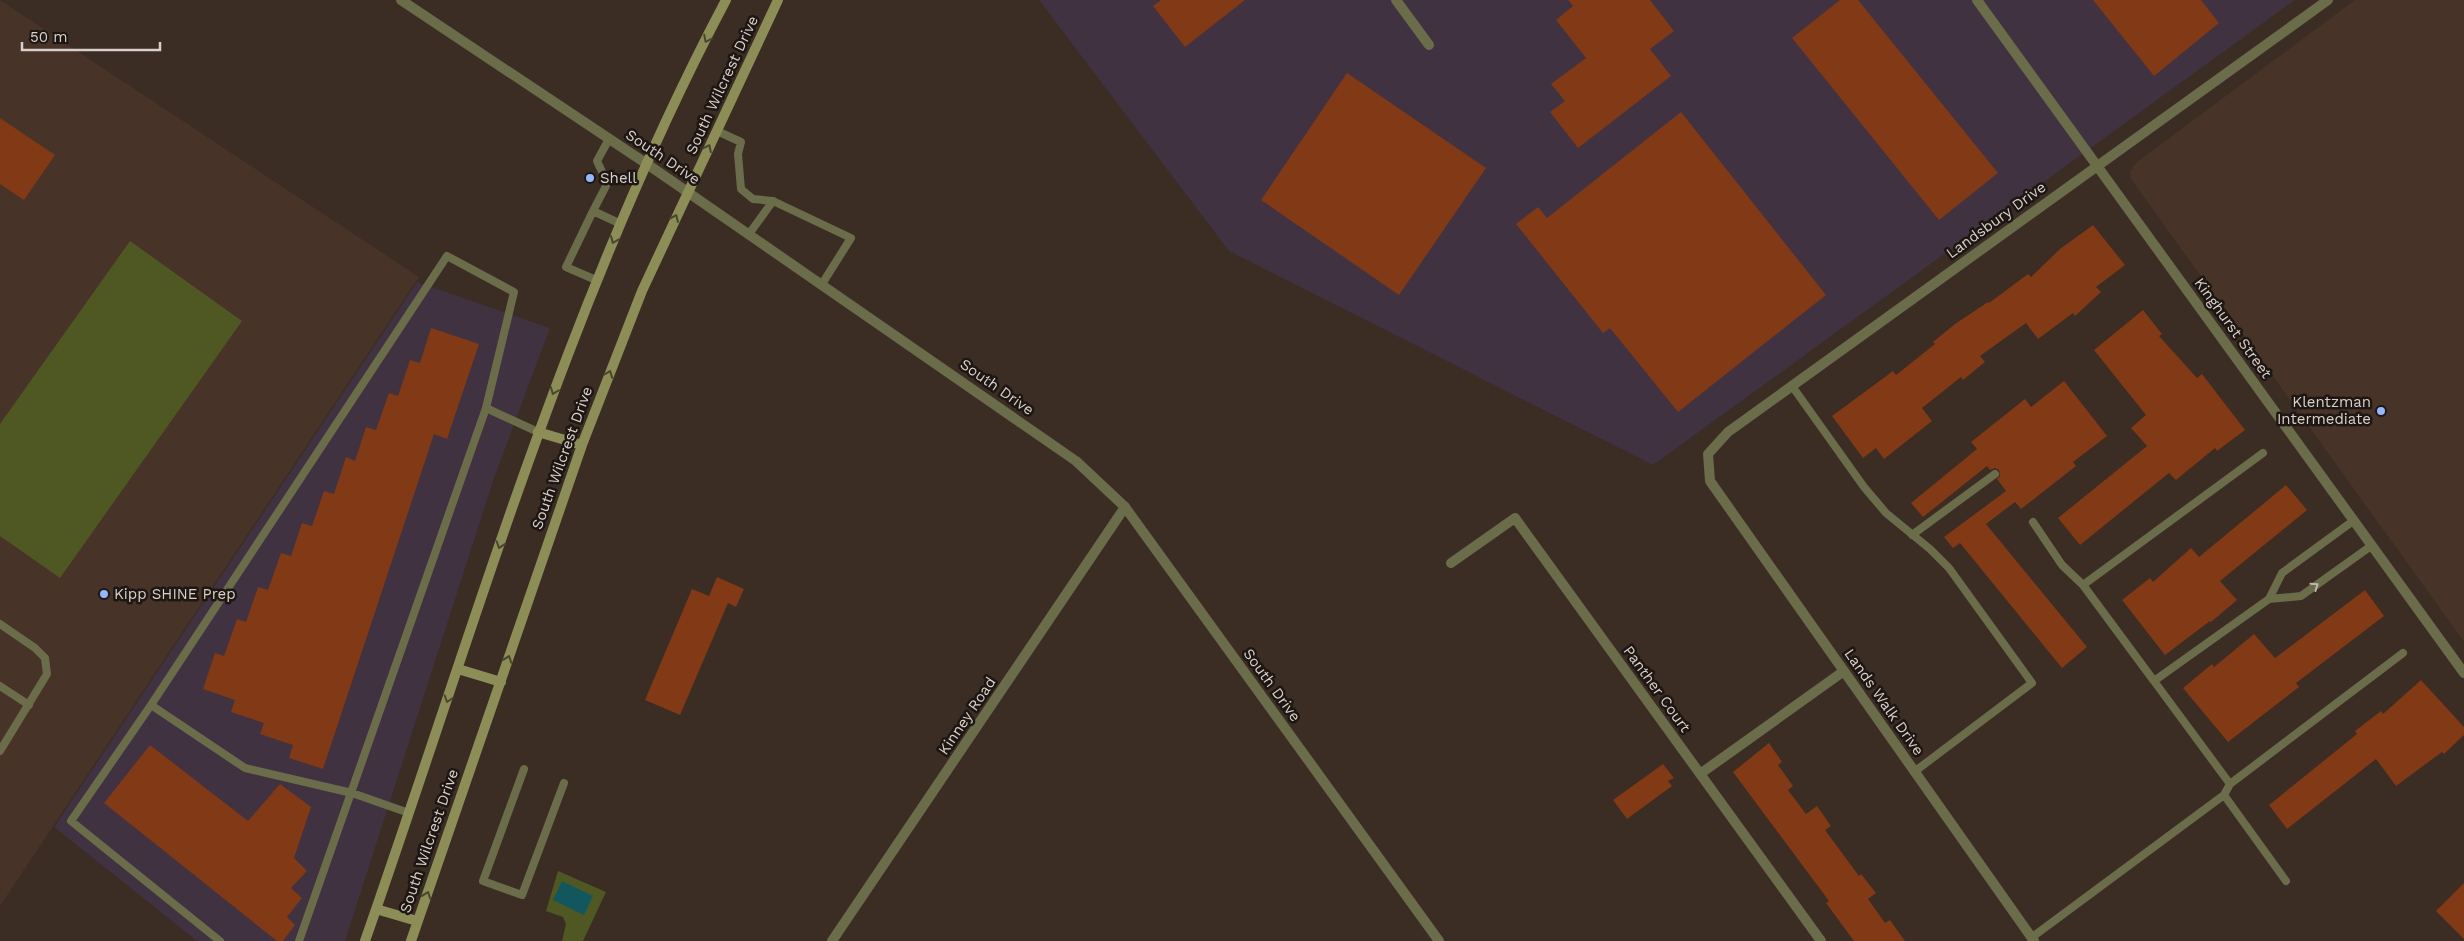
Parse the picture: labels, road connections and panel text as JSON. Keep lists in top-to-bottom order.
{
  "streets": {
    "main road": ["South Wilcrest Drive"],
    "street": [
      "South Drive",
      "Landsbury Drive",
      "Kinghurst Street",
      "Panther Court",
      "Lands Walk Drive",
      "Kinney Road"
    ]
  },
  "crossings": [
    ["South Wilcrest Drive", "South Drive"],
    ["South Drive", "Kinney Road"],
    ["Landsbury Drive", "Kinghurst Street"],
    ["Landsbury Drive", "Lands Walk Drive"]
  ],
  "places": ["Shell", "Klentzman Intermediate", "Kipp SHINE Prep"],
  "scale_bar": "50 m"
}
